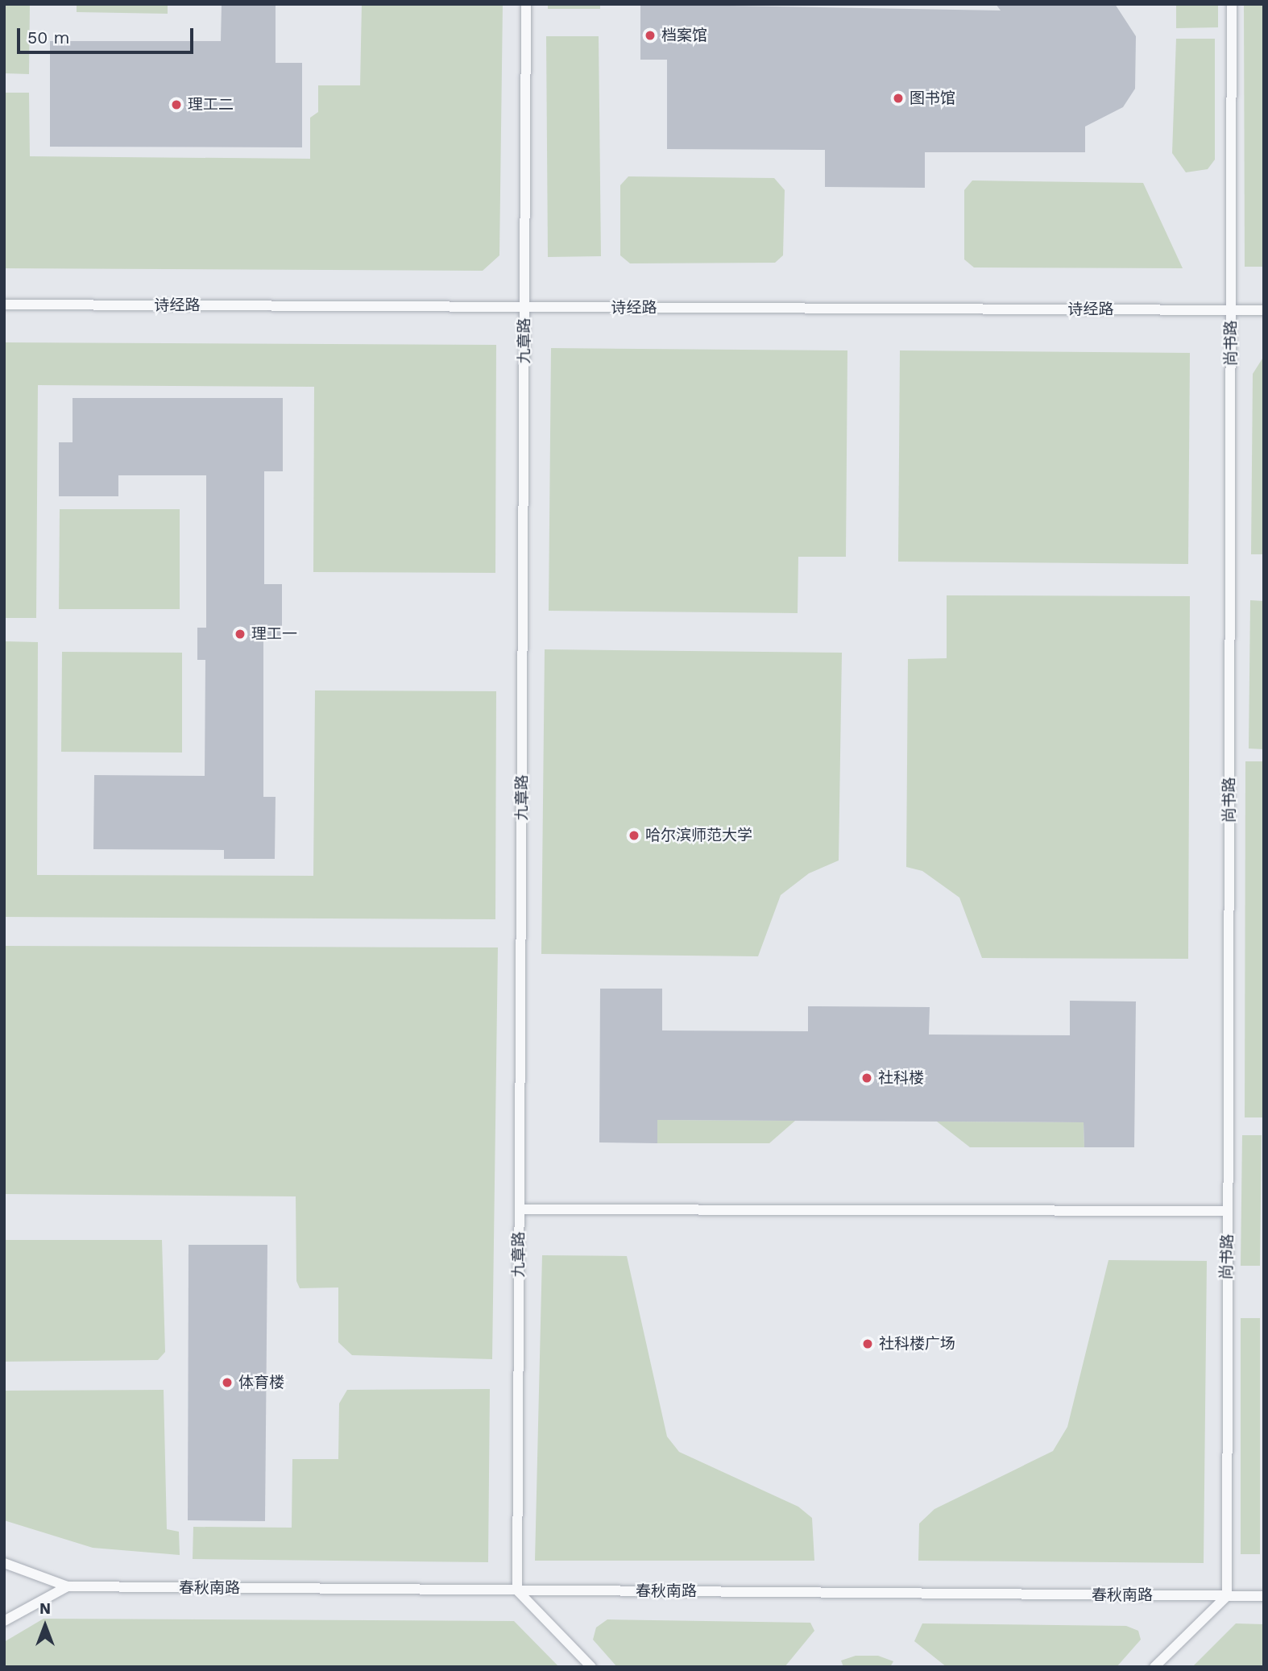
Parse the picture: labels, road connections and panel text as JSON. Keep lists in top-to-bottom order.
{
  "streets": {
    "lane": [
      "诗经路",
      "九章路",
      "尚书路",
      "春秋南路"
    ]
  },
  "crossings": [
    ["诗经路", "九章路"],
    ["诗经路", "尚书路"],
    ["九章路", "春秋南路"],
    ["尚书路", "春秋南路"]
  ],
  "places": [
    "档案馆",
    "图书馆",
    "理工二",
    "理工一",
    "哈尔滨师范大学",
    "社科楼",
    "社科楼广场",
    "体育楼"
  ],
  "scale_bar": "50 m",
  "north": "top"
}
